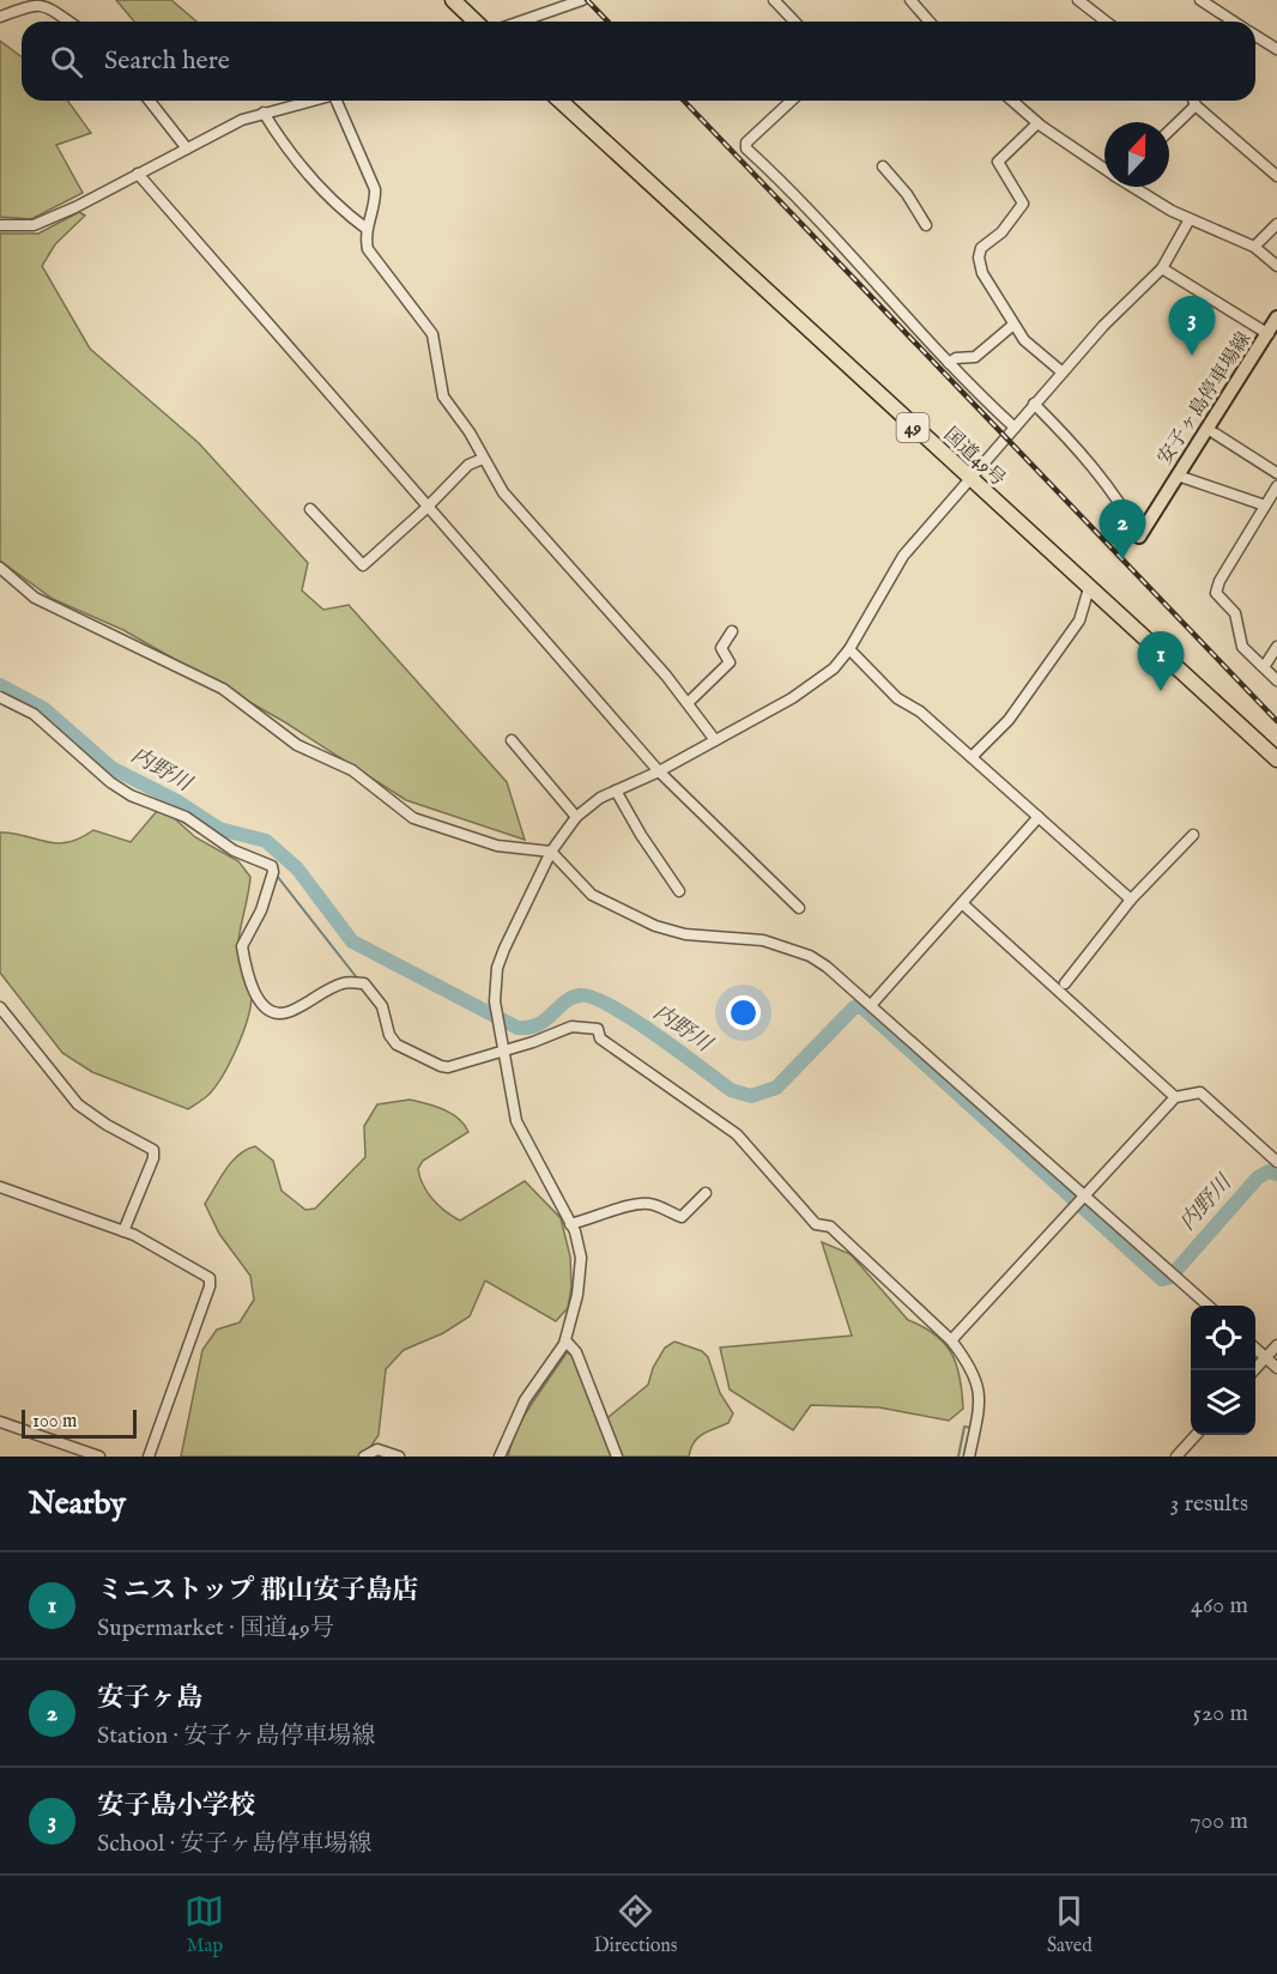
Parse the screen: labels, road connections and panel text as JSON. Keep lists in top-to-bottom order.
{
  "streets": {
    "highway": ["49", "国道49号"],
    "main road": ["安子ヶ島停車場線"]
  },
  "water": ["内野川"],
  "scale_bar": "100 m",
  "north": "top",
  "page": {
    "search": "Search here",
    "pins": ["3", "2", "1"],
    "scale": "100 m",
    "heading": ["Nearby", "3 results"],
    "list": [
      {
        "mark": "1",
        "name": "ミニストップ 郡山安子島店",
        "note": "Supermarket · 国道49号",
        "value": "460 m"
      },
      {
        "mark": "2",
        "name": "安子ヶ島",
        "note": "Station · 安子ヶ島停車場線",
        "value": "520 m"
      },
      {
        "mark": "3",
        "name": "安子島小学校",
        "note": "School · 安子ヶ島停車場線",
        "value": "700 m"
      }
    ],
    "nav": ["Map", "Directions", "Saved"]
  }
}
